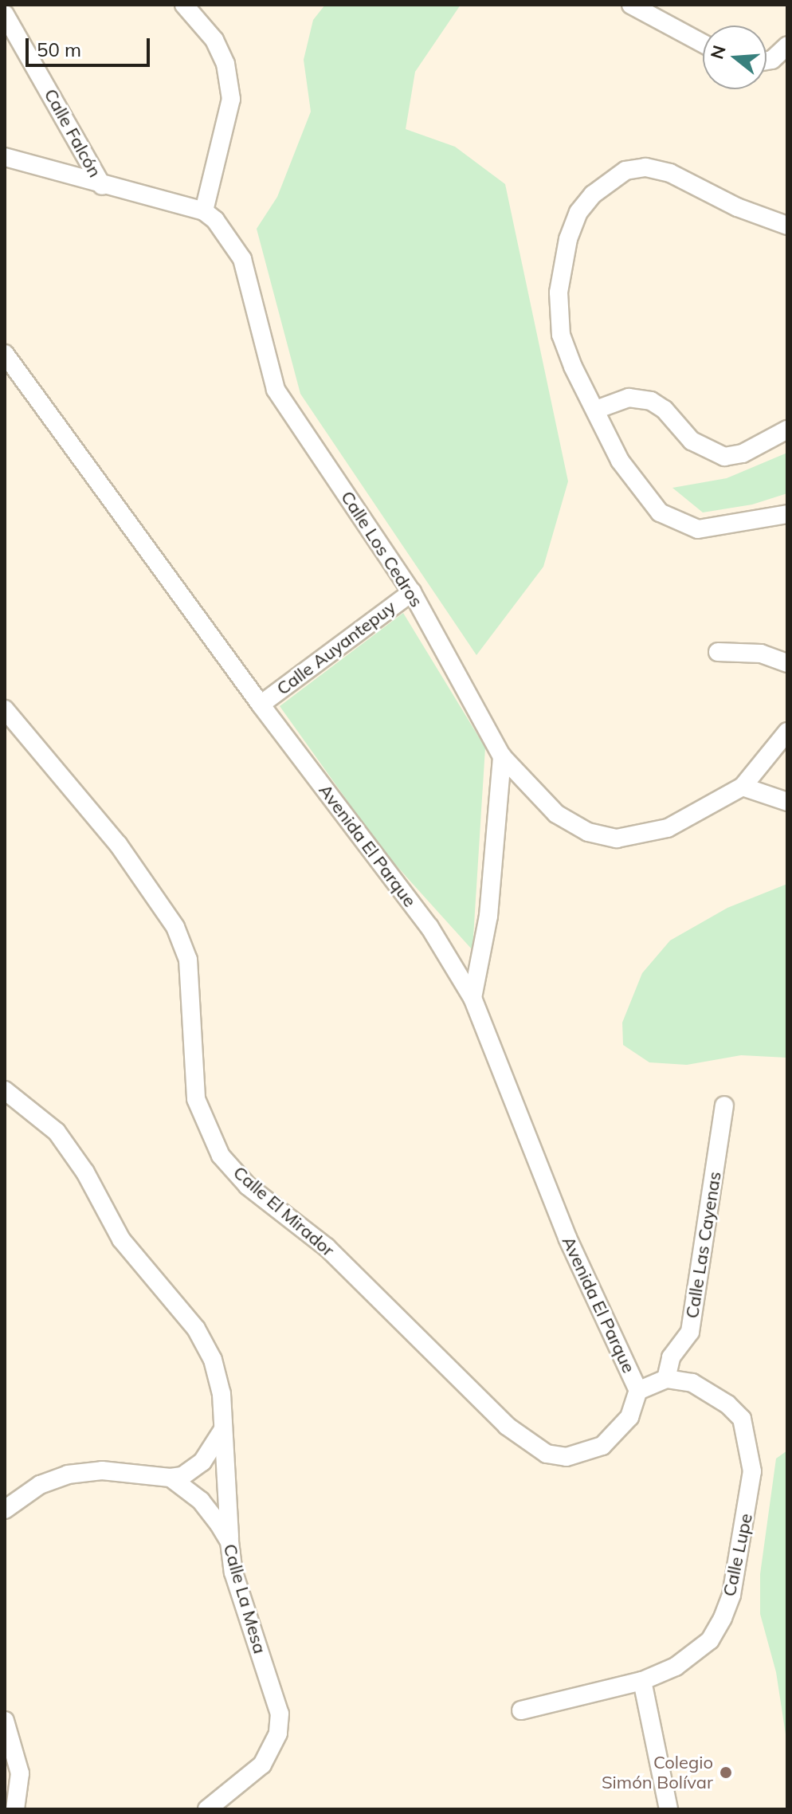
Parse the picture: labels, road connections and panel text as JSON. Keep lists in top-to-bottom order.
{
  "streets": {
    "street": [
      "Calle Falcón",
      "Calle Los Cedros",
      "Calle Auyantepuy",
      "Avenida El Parque",
      "Calle El Mirador",
      "Calle Las Cayenas",
      "Calle Lupe",
      "Calle La Mesa"
    ]
  },
  "crossings": [
    ["Calle Los Cedros", "Calle Auyantepuy"],
    ["Calle Auyantepuy", "Avenida El Parque"],
    ["Avenida El Parque", "Calle El Mirador"],
    ["Calle Las Cayenas", "Calle Lupe"]
  ],
  "places": ["Colegio Simón Bolívar"],
  "scale_bar": "50 m",
  "north": "left"
}
